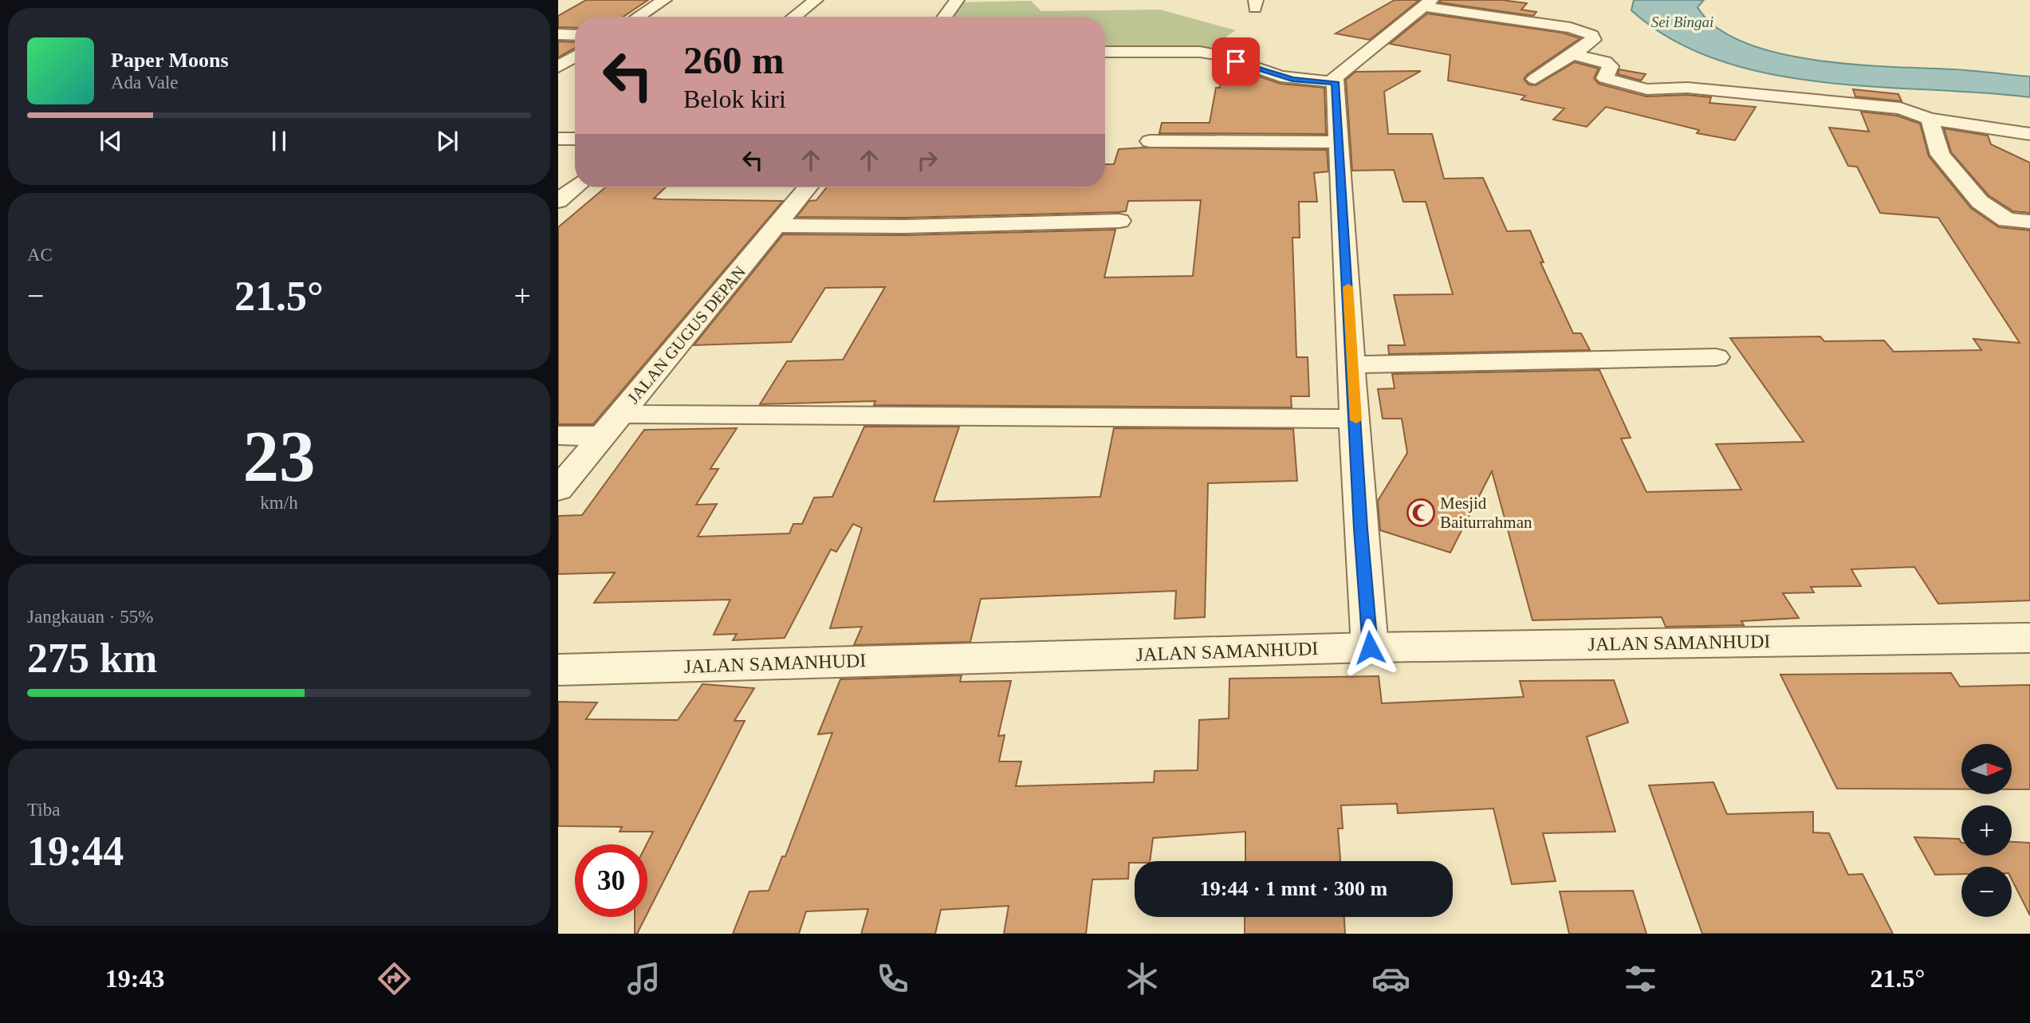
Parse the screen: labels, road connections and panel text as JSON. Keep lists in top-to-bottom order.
{
  "streets": {
    "street": ["JALAN GUGUS DEPAN", "JALAN SAMANHUDI"]
  },
  "water": ["Sei Bingai"],
  "places": {
    "mosque": ["Mesjid Baiturrahman"]
  },
  "north": "right",
  "page": {
    "turn": ["260 m", "Belok kiri"],
    "song": ["Paper Moons", "Ada Vale"],
    "tile": [
      "AC",
      ["23", "km/h"],
      ["Jangkauan · 55%", "275 km"],
      ["Tiba", "19:44"]
    ],
    "heat": ["−", "21.5°", "+"],
    "map_buttons": ["+", "−"],
    "limit": "30",
    "trip": "19:44 · 1 mnt · 300 m",
    "tabs": ["19:43", "21.5°"]
  }
}
